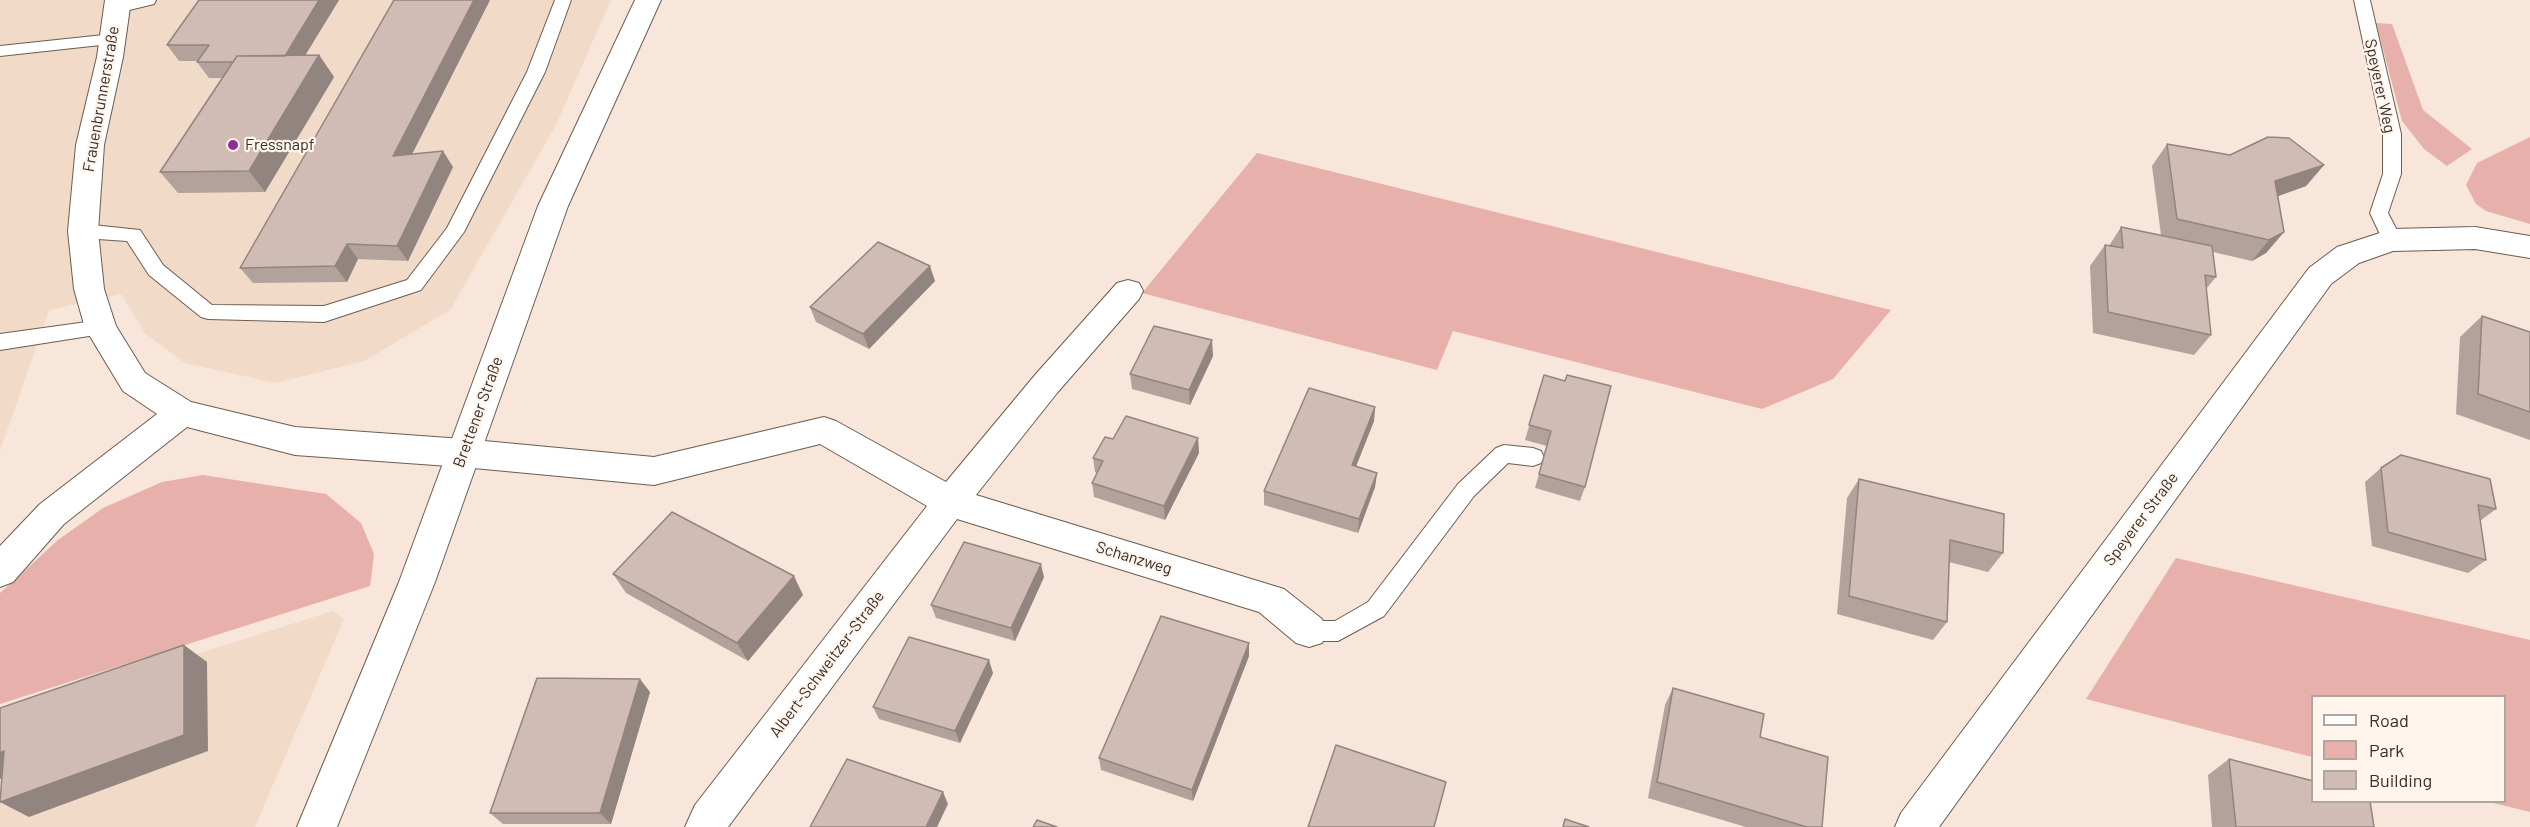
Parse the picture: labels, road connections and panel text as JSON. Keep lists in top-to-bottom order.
{
  "streets": {
    "street": [
      "Frauenbrunnerstraße",
      "Brettener Straße",
      "Speyerer Straße",
      "Schanzweg",
      "Albert-Schweitzer-Straße"
    ],
    "lane": ["Speyerer Weg"]
  },
  "crossings": [
    ["Speyerer Weg", "Speyerer Straße"],
    ["Frauenbrunnerstraße", "Brettener Straße"],
    ["Schanzweg", "Albert-Schweitzer-Straße"]
  ],
  "places": ["Fressnapf"],
  "legend": ["Road", "Park", "Building"]
}
